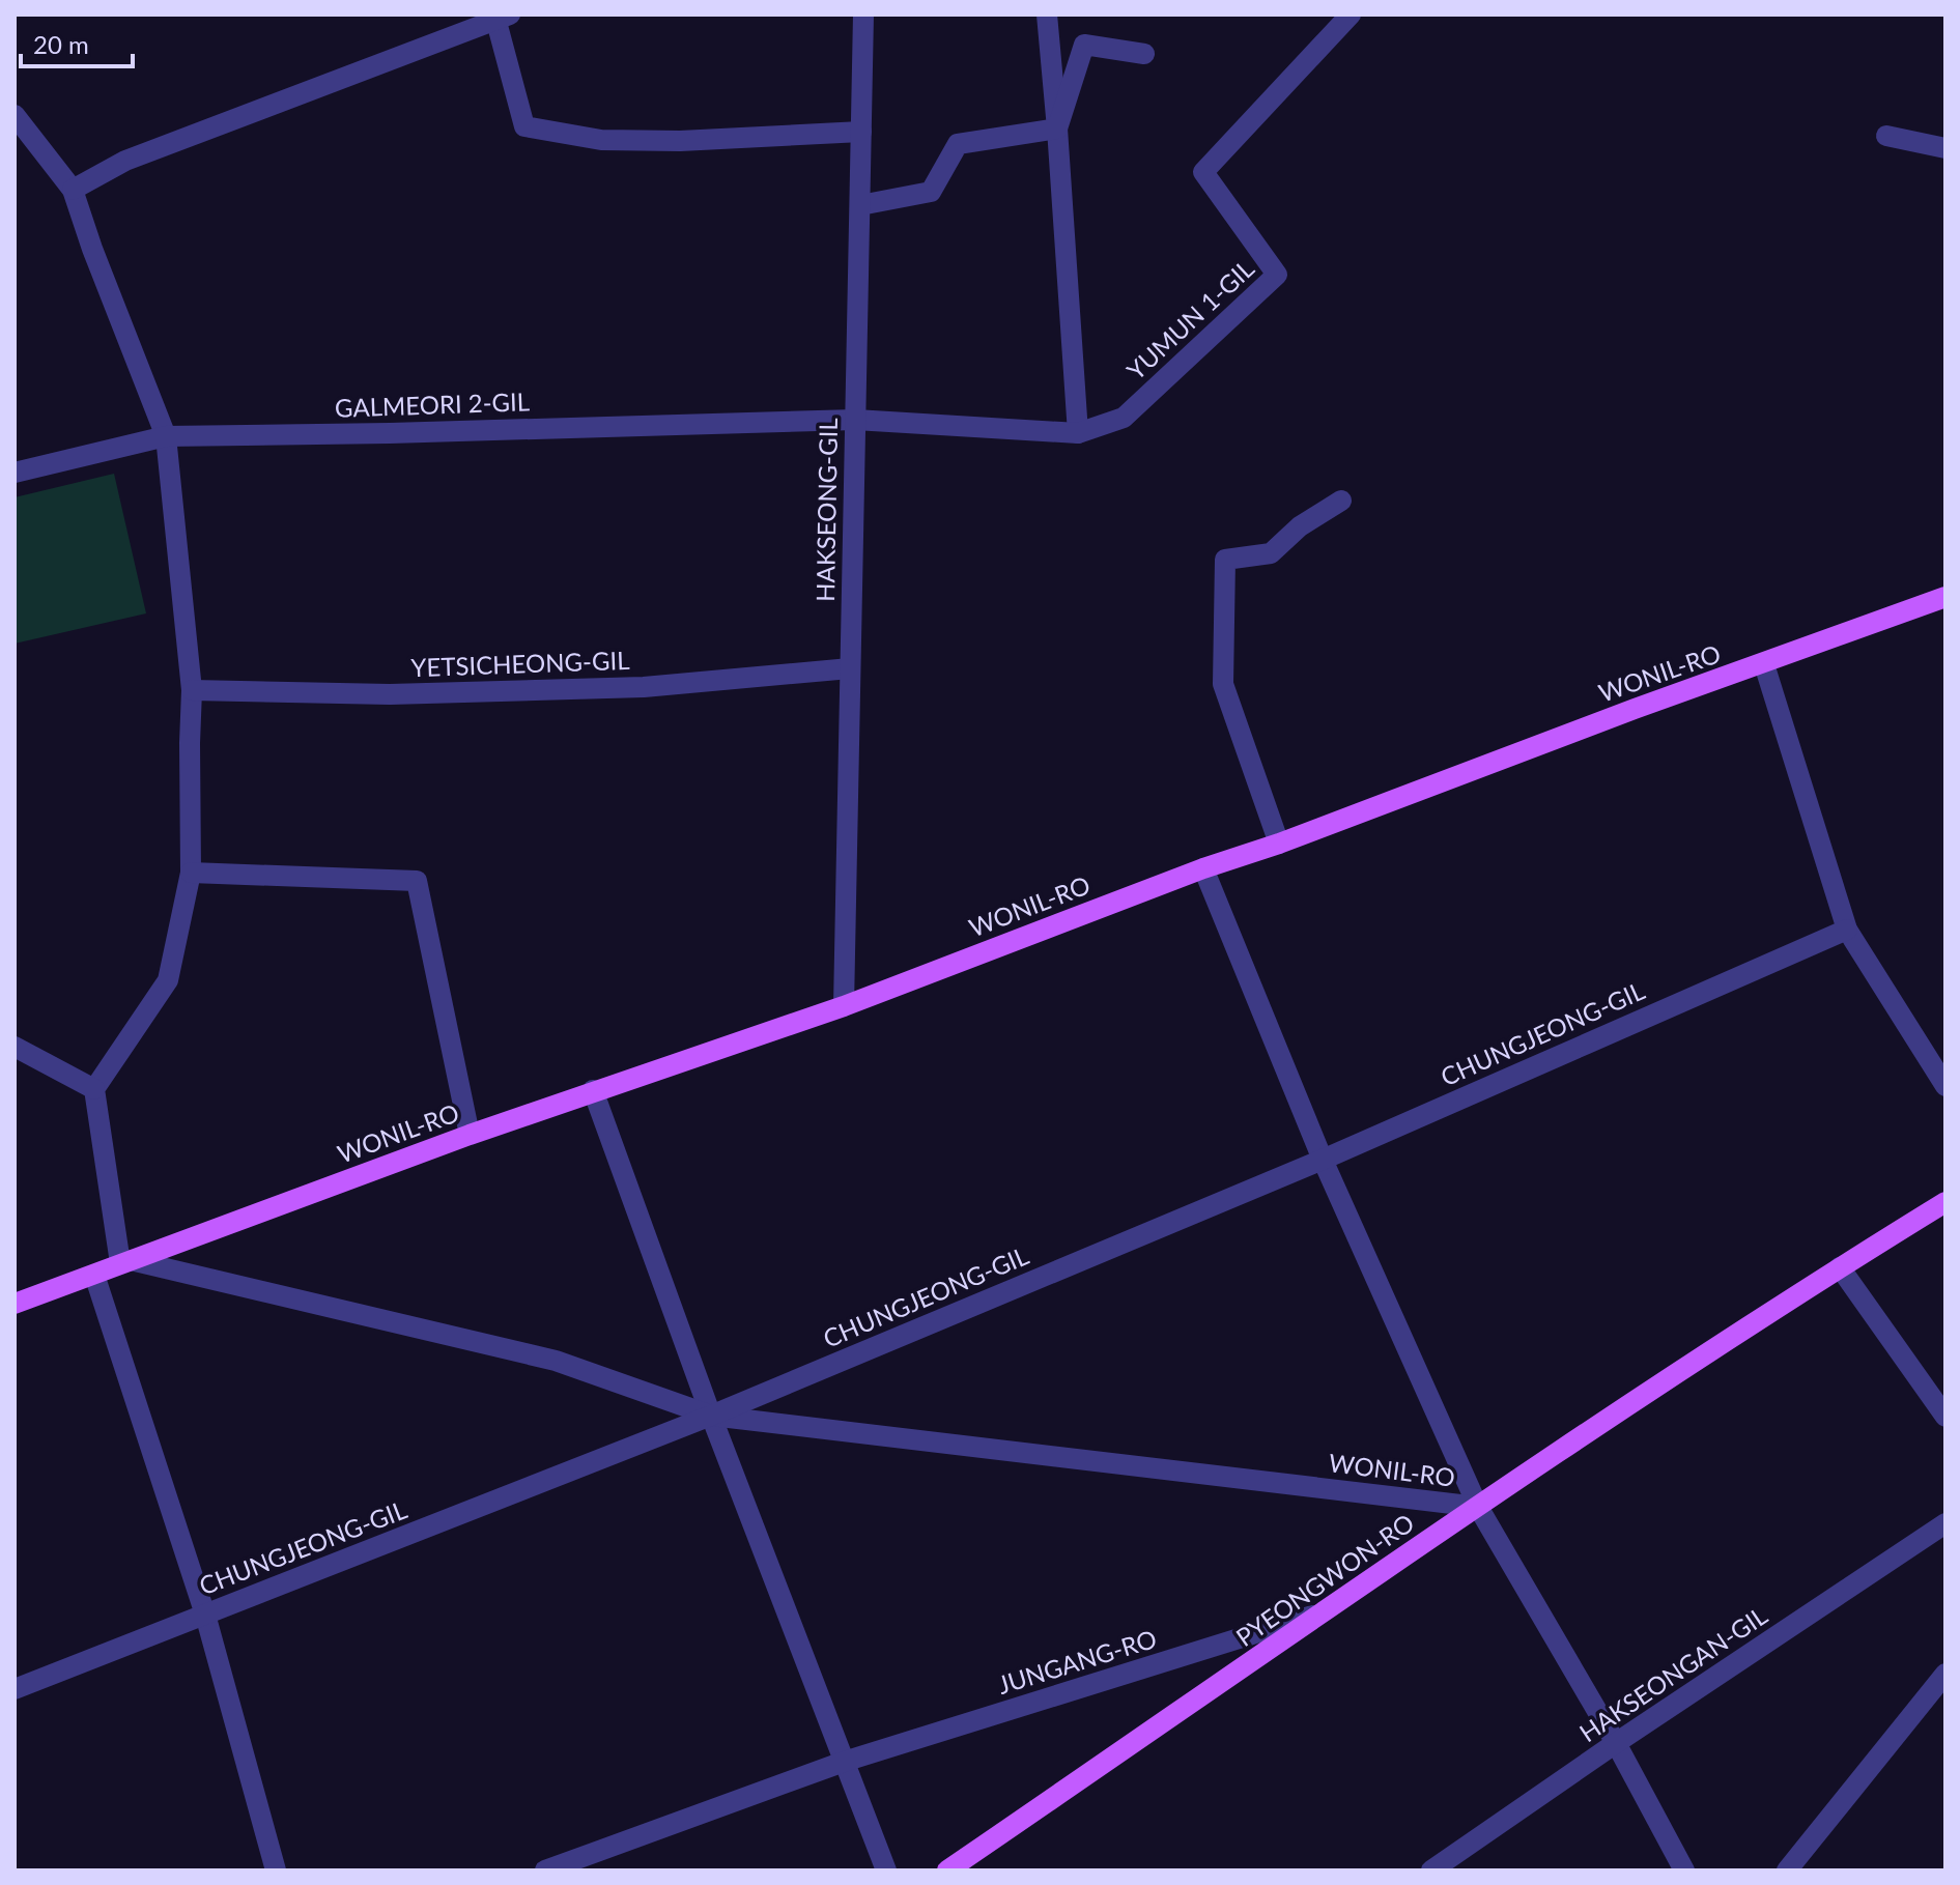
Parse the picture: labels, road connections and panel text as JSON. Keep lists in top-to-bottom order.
{
  "streets": {
    "main road": ["WONIL-RO", "PYEONGWON-RO"],
    "street": [
      "YUMUN 1-GIL",
      "GALMEORI 2-GIL",
      "HAKSEONG-GIL",
      "YETSICHEONG-GIL",
      "CHUNGJEONG-GIL",
      "JUNGANG-RO",
      "HAKSEONGAN-GIL"
    ]
  },
  "crossings": [
    ["YUMUN 1-GIL", "GALMEORI 2-GIL"],
    ["YUMUN 1-GIL", "HAKSEONG-GIL"],
    ["GALMEORI 2-GIL", "HAKSEONG-GIL"],
    ["HAKSEONG-GIL", "YETSICHEONG-GIL"],
    ["HAKSEONG-GIL", "WONIL-RO"],
    ["WONIL-RO", "CHUNGJEONG-GIL"],
    ["WONIL-RO", "PYEONGWON-RO"],
    ["PYEONGWON-RO", "JUNGANG-RO"]
  ],
  "scale_bar": "20 m"
}
